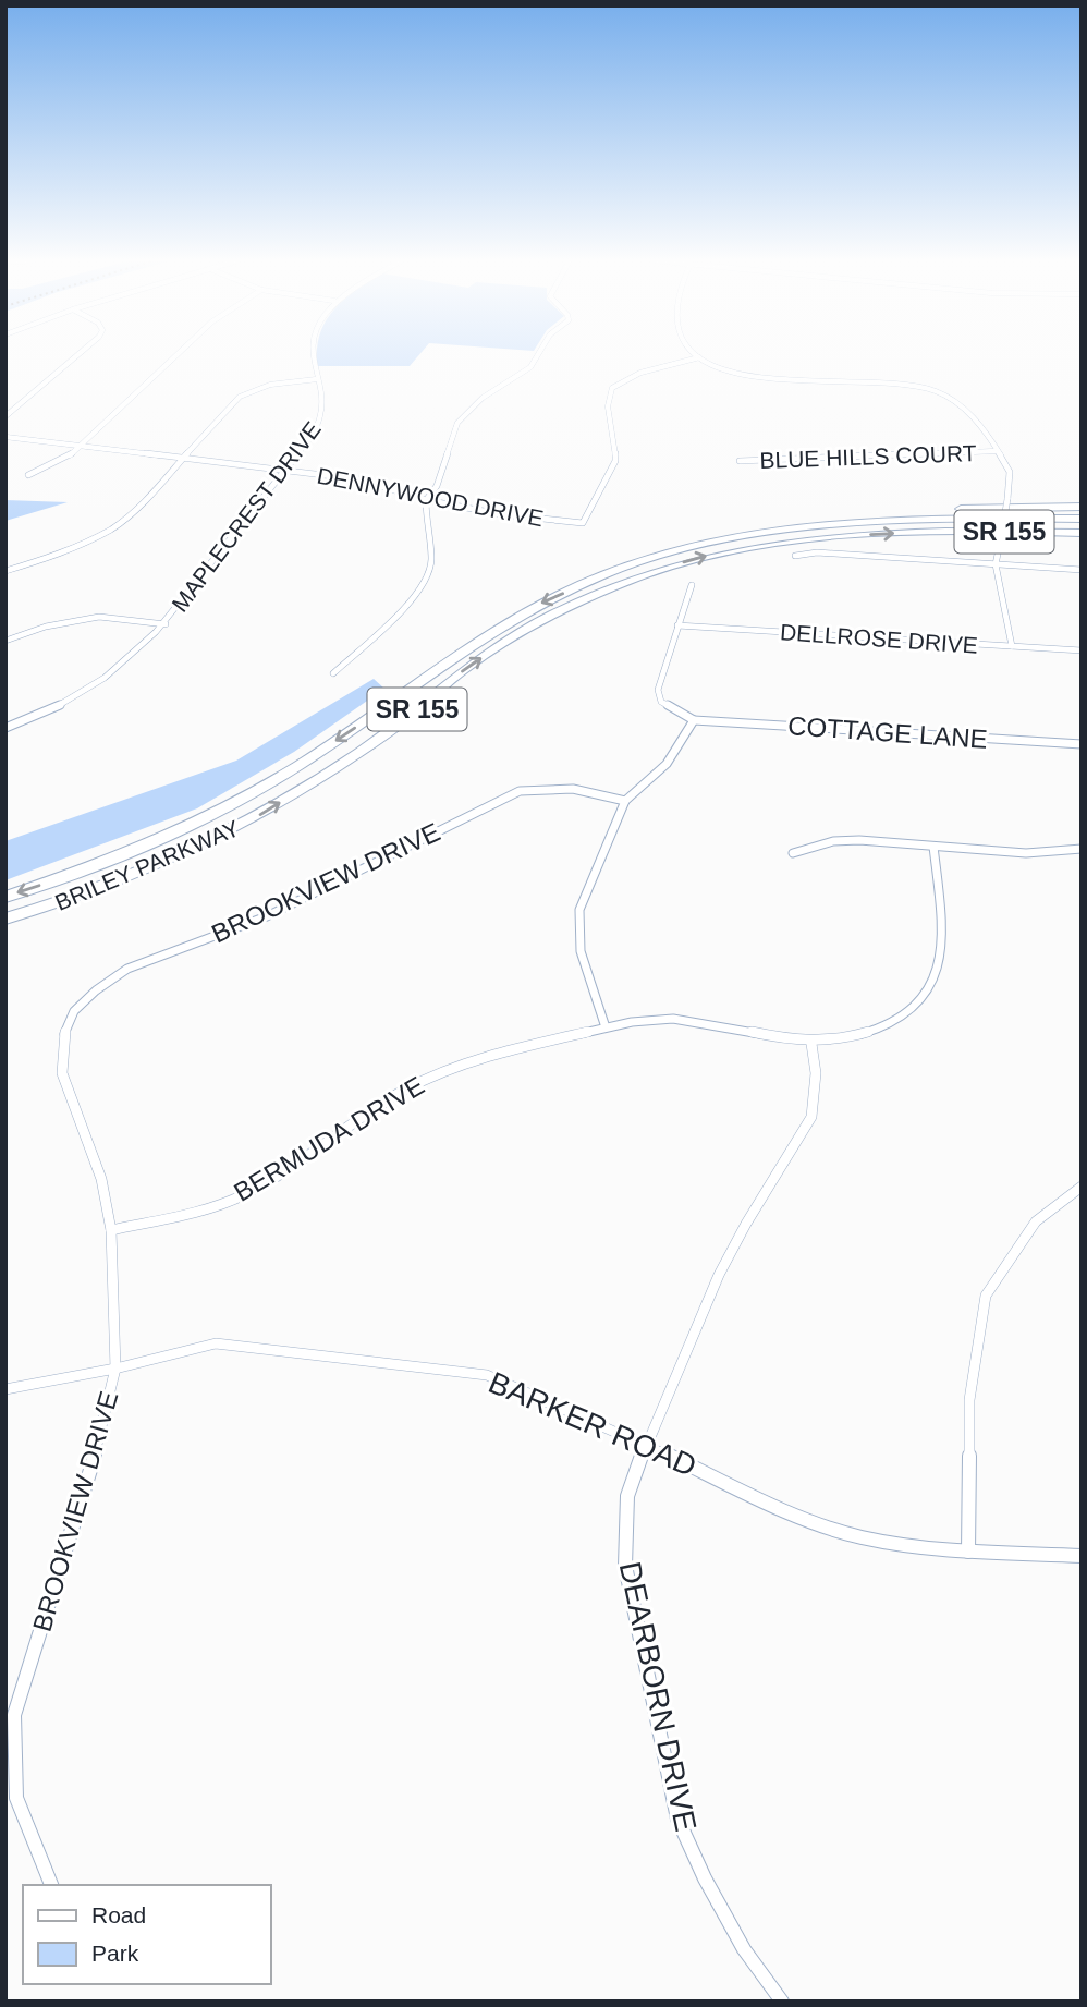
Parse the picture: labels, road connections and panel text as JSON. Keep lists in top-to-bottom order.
{
  "streets": {
    "highway": ["SR 155", "BRILEY PARKWAY"],
    "street": [
      "BLUE HILLS COURT",
      "DENNYWOOD DRIVE",
      "MAPLECREST DRIVE",
      "DELLROSE DRIVE",
      "COTTAGE LANE",
      "BROOKVIEW DRIVE",
      "BERMUDA DRIVE",
      "BARKER ROAD",
      "DEARBORN DRIVE"
    ]
  },
  "crossings": [
    ["DENNYWOOD DRIVE", "MAPLECREST DRIVE"],
    ["BROOKVIEW DRIVE", "BERMUDA DRIVE"],
    ["BROOKVIEW DRIVE", "BARKER ROAD"],
    ["BERMUDA DRIVE", "DEARBORN DRIVE"],
    ["BARKER ROAD", "DEARBORN DRIVE"]
  ],
  "legend": ["Road", "Park"]
}
